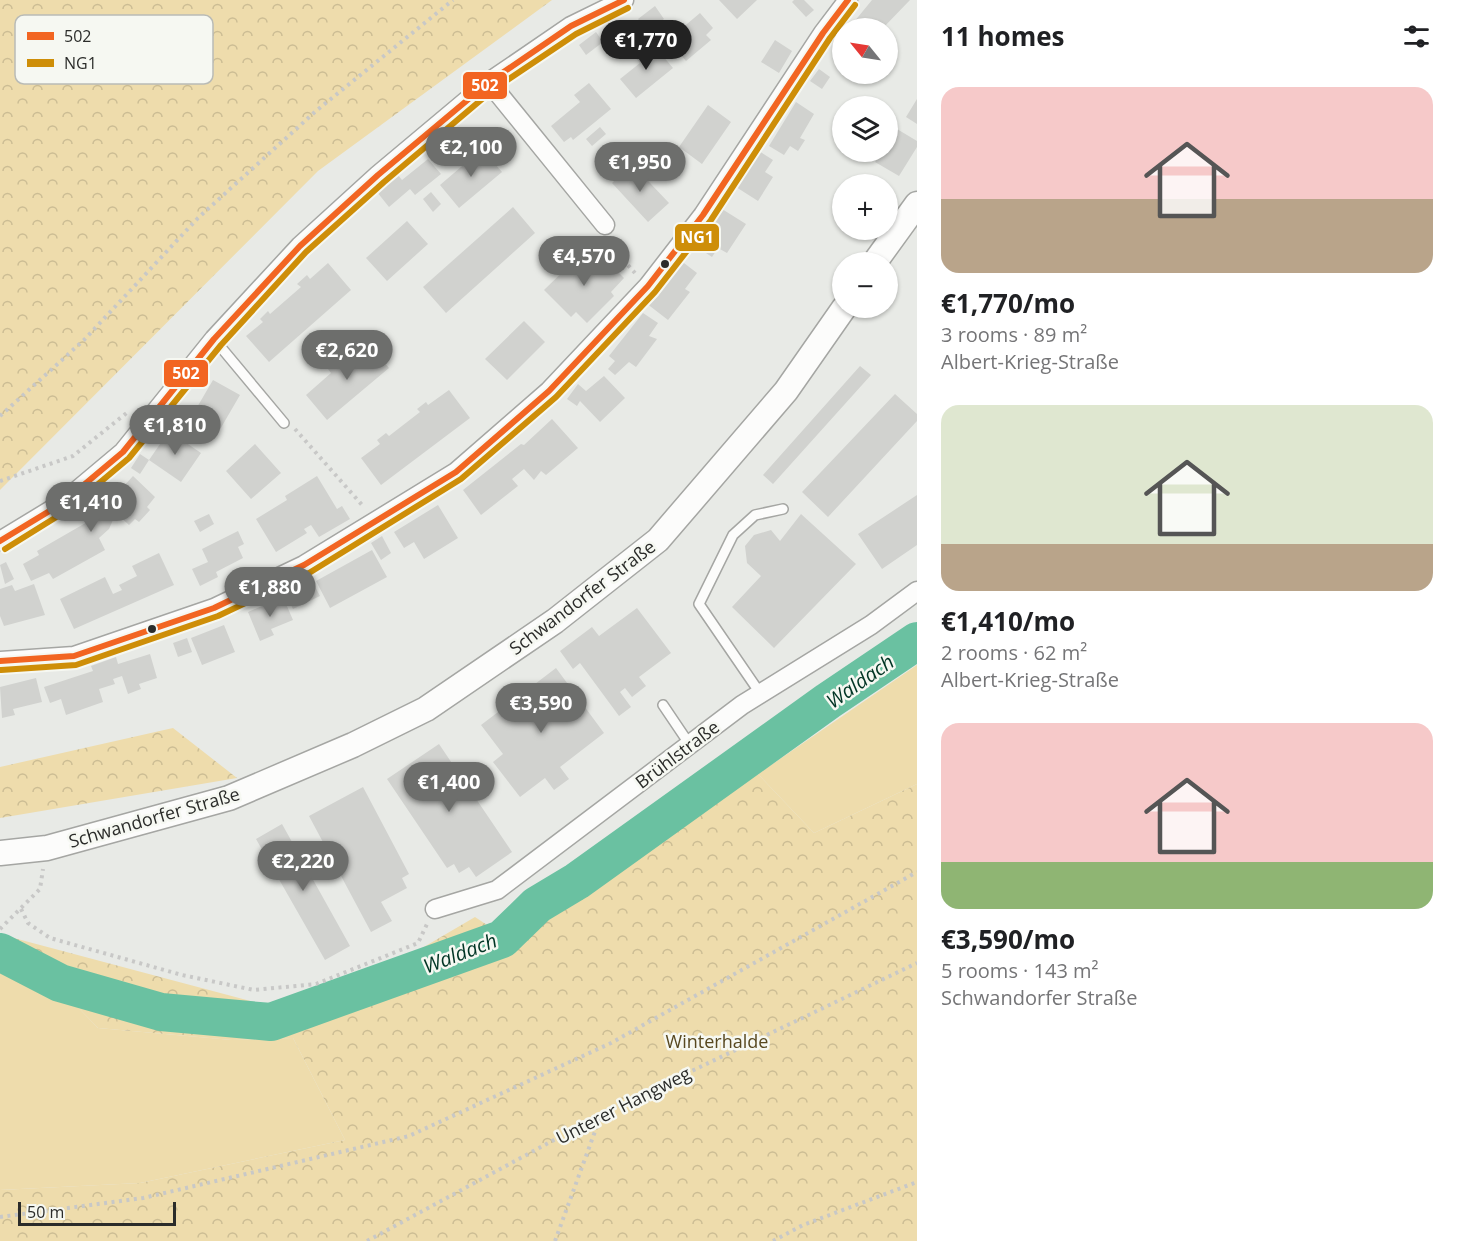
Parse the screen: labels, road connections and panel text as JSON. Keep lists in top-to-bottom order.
{
  "streets": {
    "main road": ["Schwandorfer Straße"],
    "street": ["Brühlstraße"],
    "path": ["Unterer Hangweg"]
  },
  "water": ["Waldach"],
  "parks": ["Winterhalde"],
  "lines": ["transit line 502", "transit line NG1"],
  "legend": ["502", "NG1"],
  "scale_bar": "50 m",
  "north": "top left",
  "page": {
    "heading": "11 homes",
    "map_buttons": ["+", "−"],
    "price": [
      "€1,770",
      "€2,100",
      "€1,950",
      "€4,570",
      "€2,620",
      "€1,810",
      "€1,410",
      "€1,880",
      "€3,590",
      "€1,400",
      "€2,220"
    ],
    "list": [
      {
        "name": "€1,770/mo",
        "note": "3 rooms · 89 m² · Albert-Krieg-Straße"
      },
      {
        "name": "€1,410/mo",
        "note": "2 rooms · 62 m² · Albert-Krieg-Straße"
      },
      {
        "name": "€3,590/mo",
        "note": "5 rooms · 143 m² · Schwandorfer Straße"
      }
    ],
    "scale": "50 m"
  }
}
